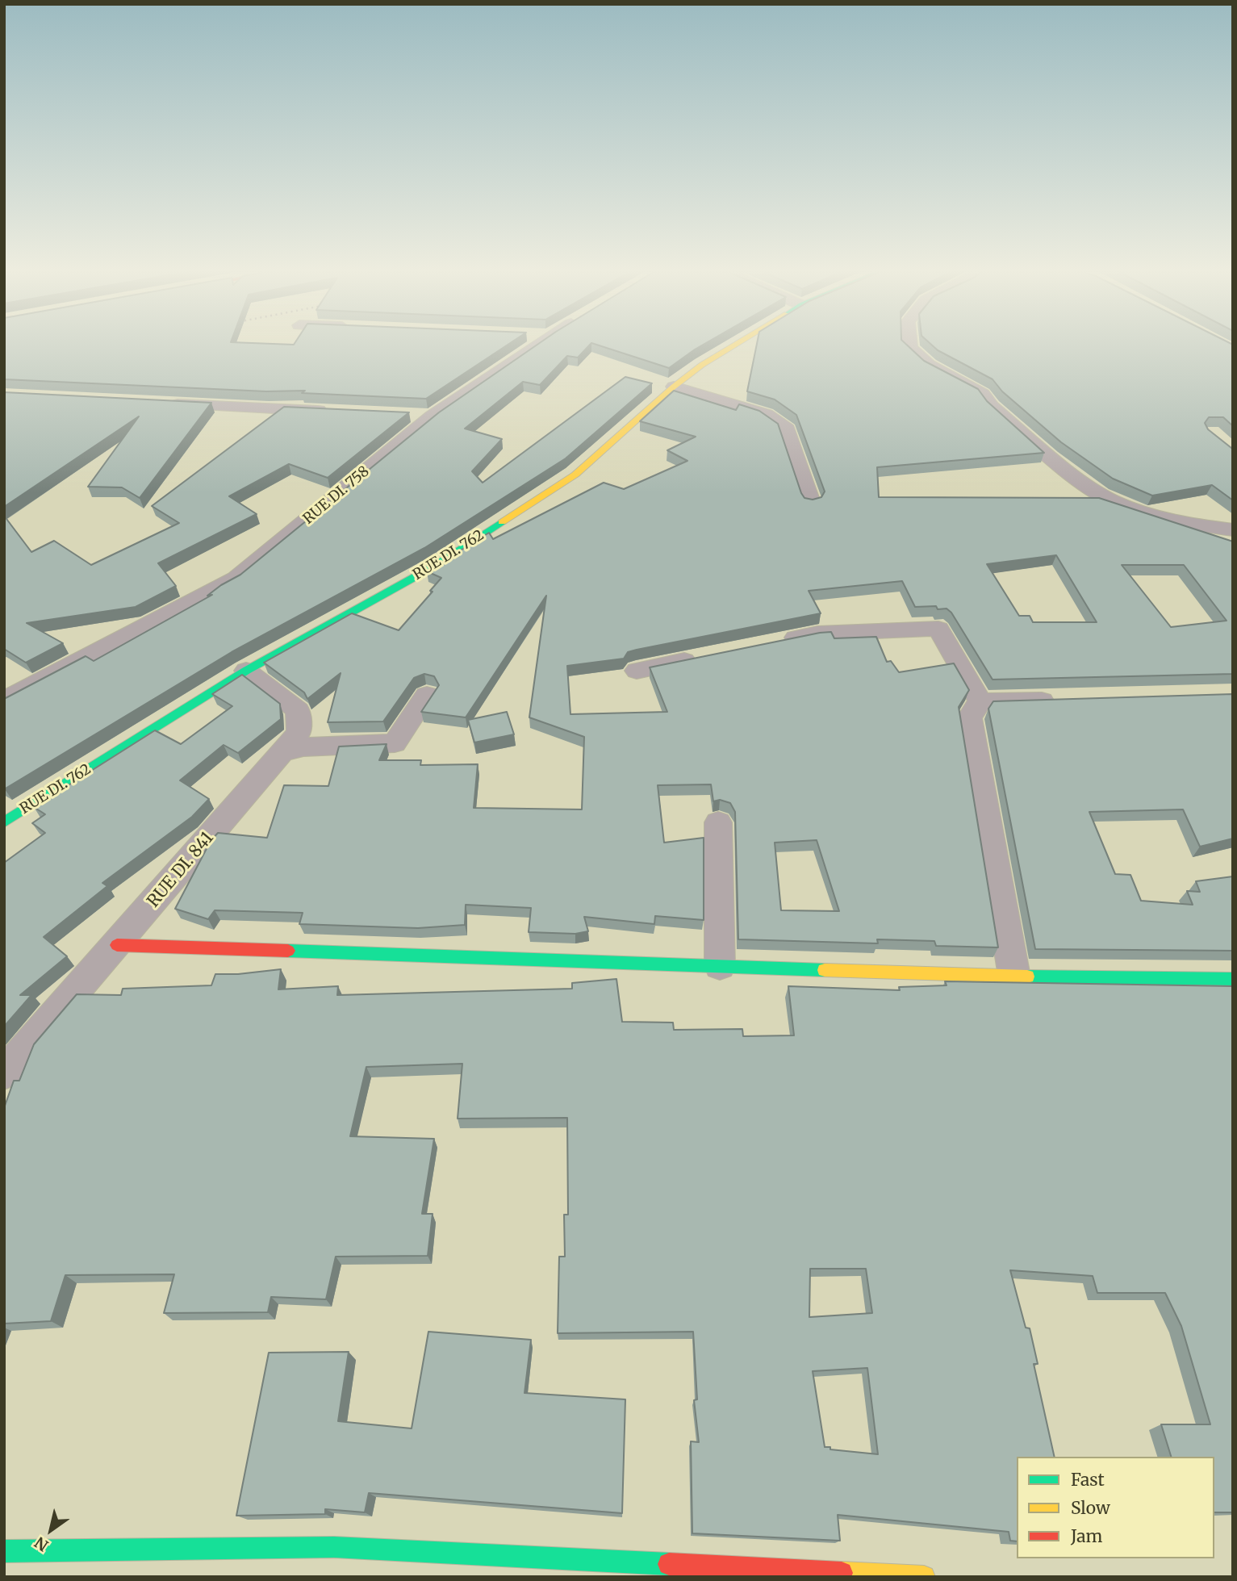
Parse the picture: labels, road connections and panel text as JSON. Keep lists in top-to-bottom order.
{
  "streets": {
    "street": ["RUE DI. 758", "RUE DI. 762", "RUE DI. 841"]
  },
  "crossings": [
    ["RUE DI. 762", "RUE DI. 841"]
  ],
  "legend": ["Fast", "Slow", "Jam"],
  "north": "bottom left"
}
